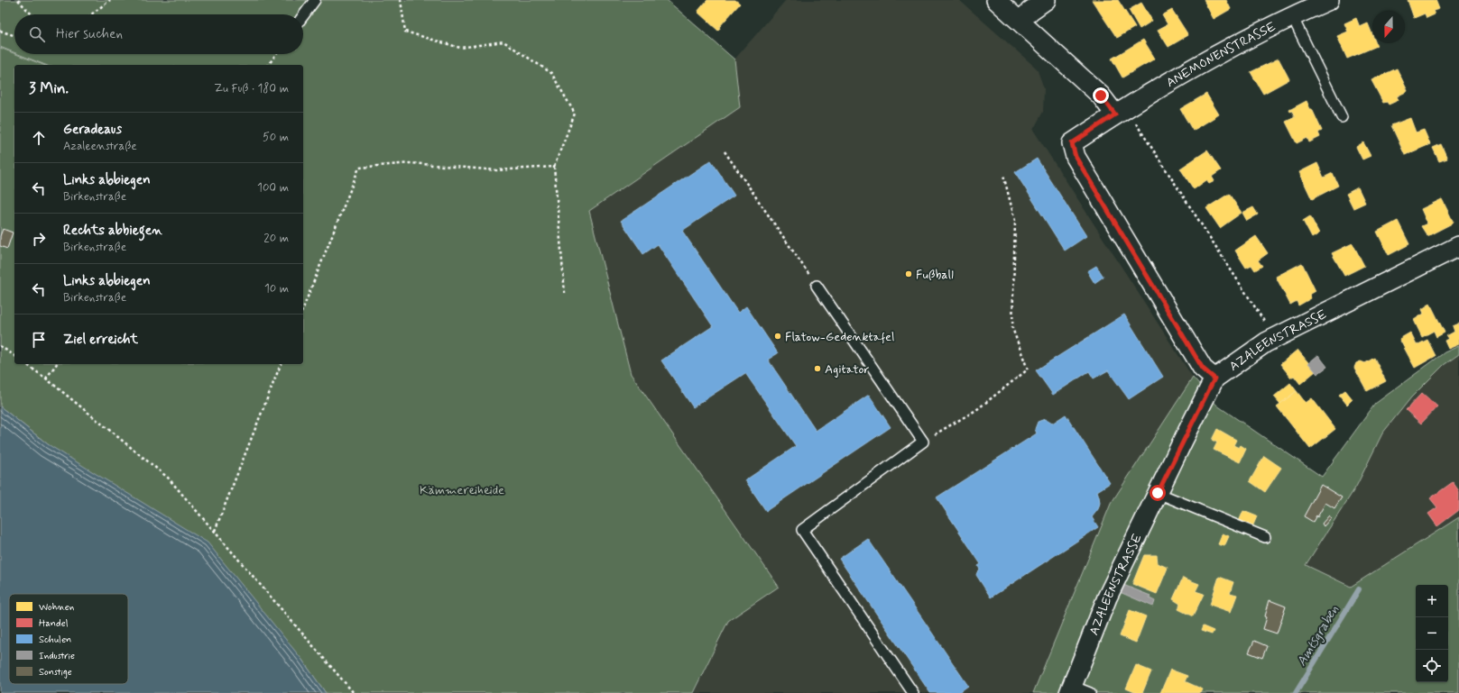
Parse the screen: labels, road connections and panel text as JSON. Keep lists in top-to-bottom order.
{
  "streets": {
    "street": ["ANEMONENSTRASSE", "AZALEENSTRASSE"]
  },
  "crossings": [
    ["ANEMONENSTRASSE", "AZALEENSTRASSE"]
  ],
  "water": ["Amtsgraben"],
  "parks": ["Kämmereiheide"],
  "places": ["Fußball", "Flatow-Gedenktafel", "Agitator"],
  "legend": [
    "Wohnen",
    "Handel",
    "Schulen",
    "Industrie",
    "Sonstige"
  ],
  "north": "bottom",
  "page": {
    "search": "Hier suchen",
    "heading": ["3 Min.", "Zu Fuß · 180 m"],
    "list": [
      ["Geradeaus", "Azaleenstraße", "50 m"],
      ["Links abbiegen", "Birkenstraße", "100 m"],
      ["Rechts abbiegen", "Birkenstraße", "20 m"],
      ["Links abbiegen", "Birkenstraße", "10 m"],
      "Ziel erreicht"
    ],
    "map_buttons": ["+", "−"]
  }
}
